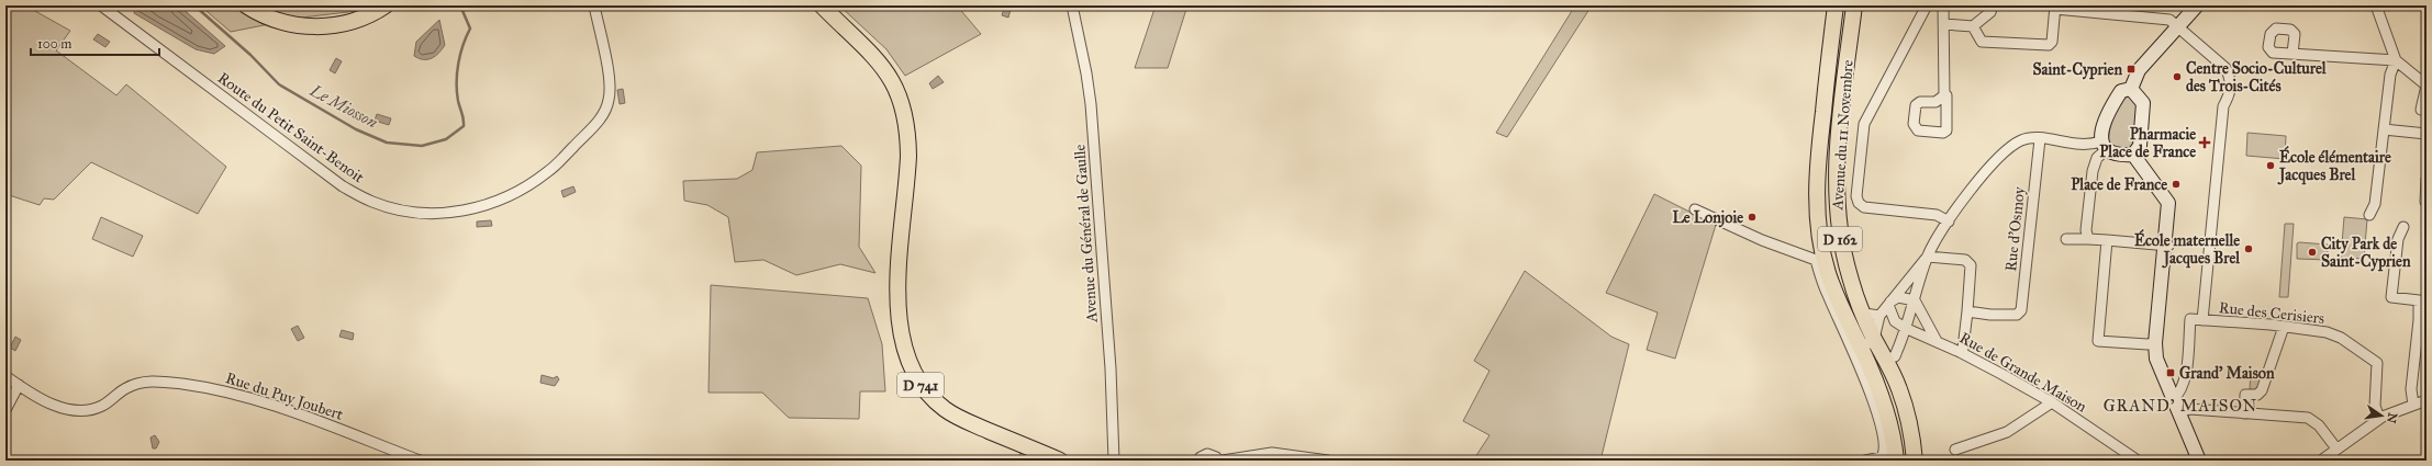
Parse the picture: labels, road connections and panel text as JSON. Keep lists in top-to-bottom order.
{
  "streets": {
    "main road": ["Avenue du 11 Novembre", "D 162", "D 741"],
    "street": [
      "Route du Petit Saint-Benoit",
      "Rue d'Osmoy",
      "Avenue du Général de Gaulle",
      "Rue des Cerisiers",
      "Rue de Grande Maison",
      "Rue du Puy Joubert"
    ]
  },
  "districts": ["GRAND' MAISON"],
  "water": ["Le Miosson"],
  "places": {
    "transit": ["Saint-Cyprien", "Grand’ Maison"],
    "other": [
      "Centre Socio-Culturel des Trois-Cités",
      "École élémentaire Jacques Brel",
      "Place de France",
      "Le Lonjoie",
      "École maternelle Jacques Brel",
      "City Park de Saint-Cyprien"
    ],
    "health": ["Pharmacie Place de France"]
  },
  "scale_bar": "100 m",
  "north": "right"
}
